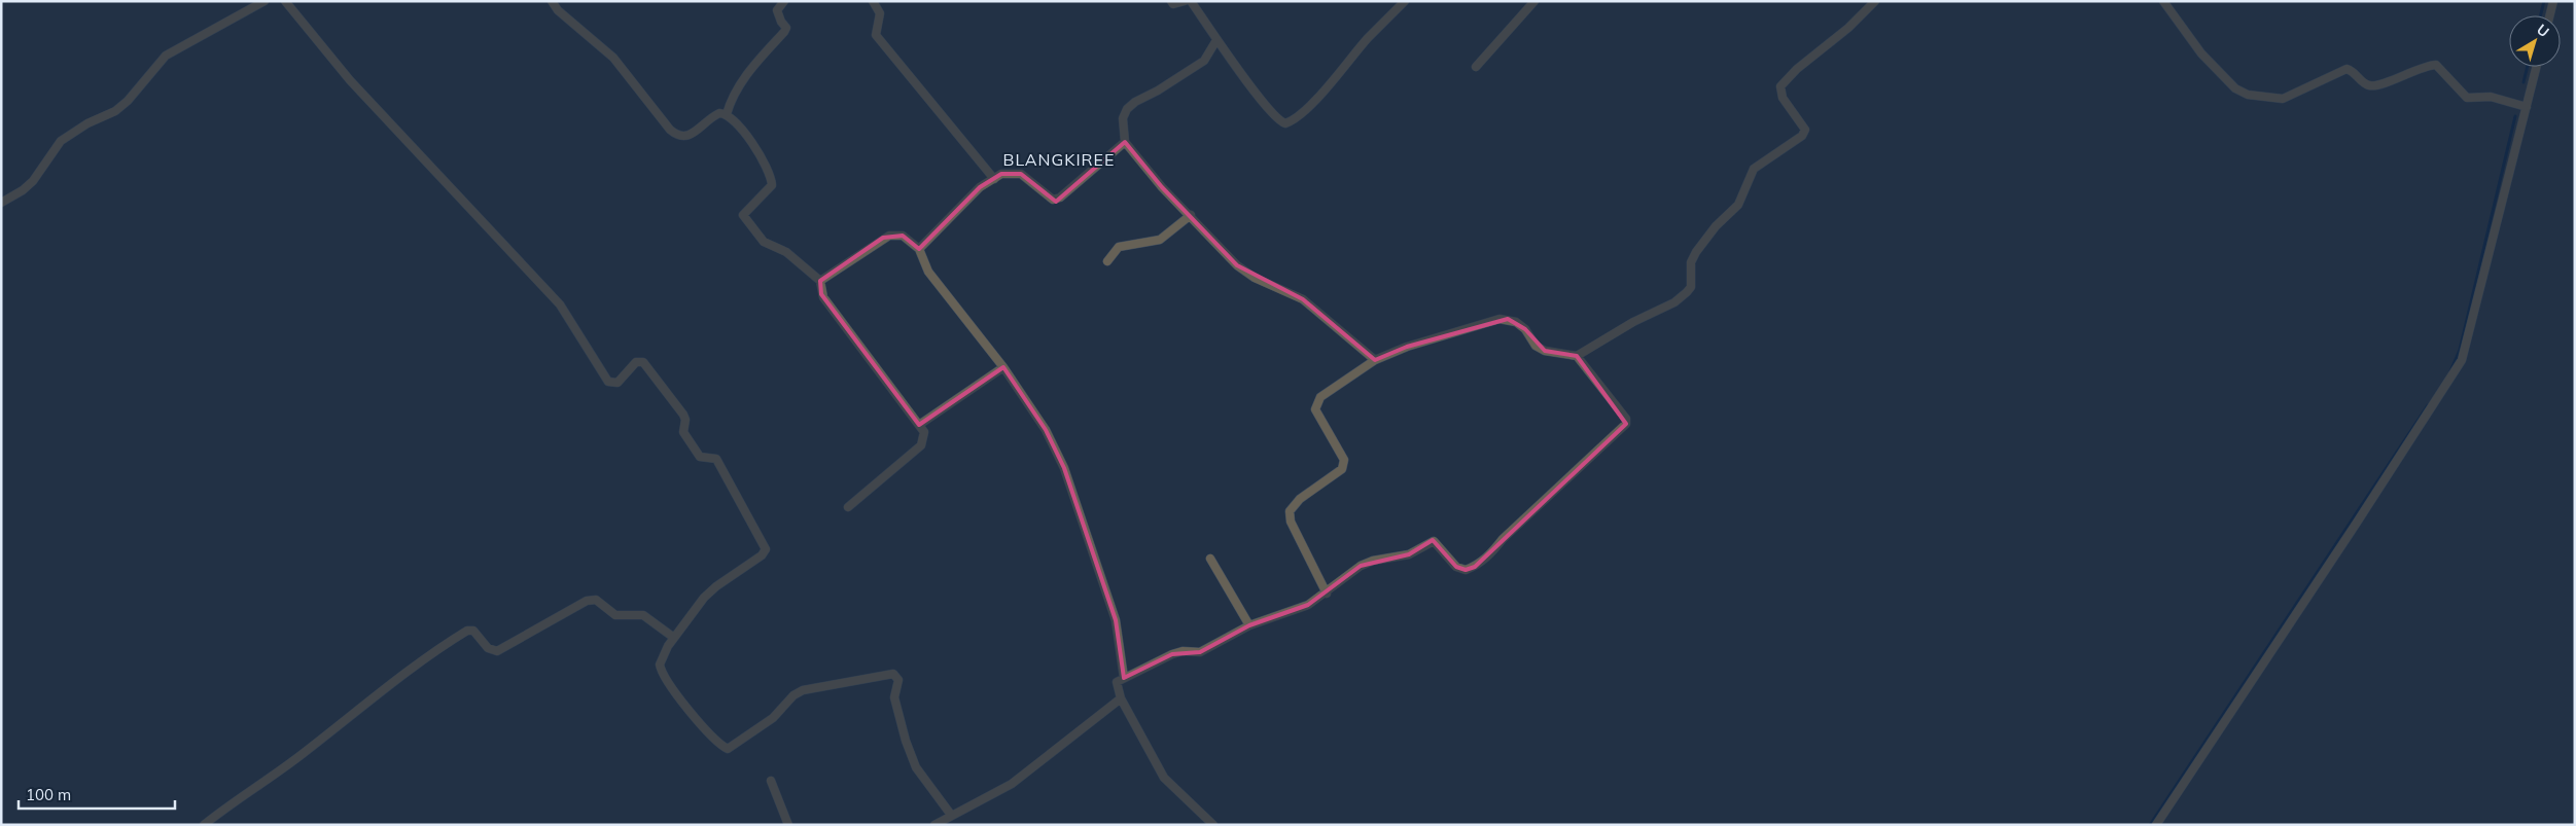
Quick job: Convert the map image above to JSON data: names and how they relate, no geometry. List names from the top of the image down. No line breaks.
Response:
{"districts":["BLANGKIREE"],"scale_bar":"100 m","north":"top right"}
